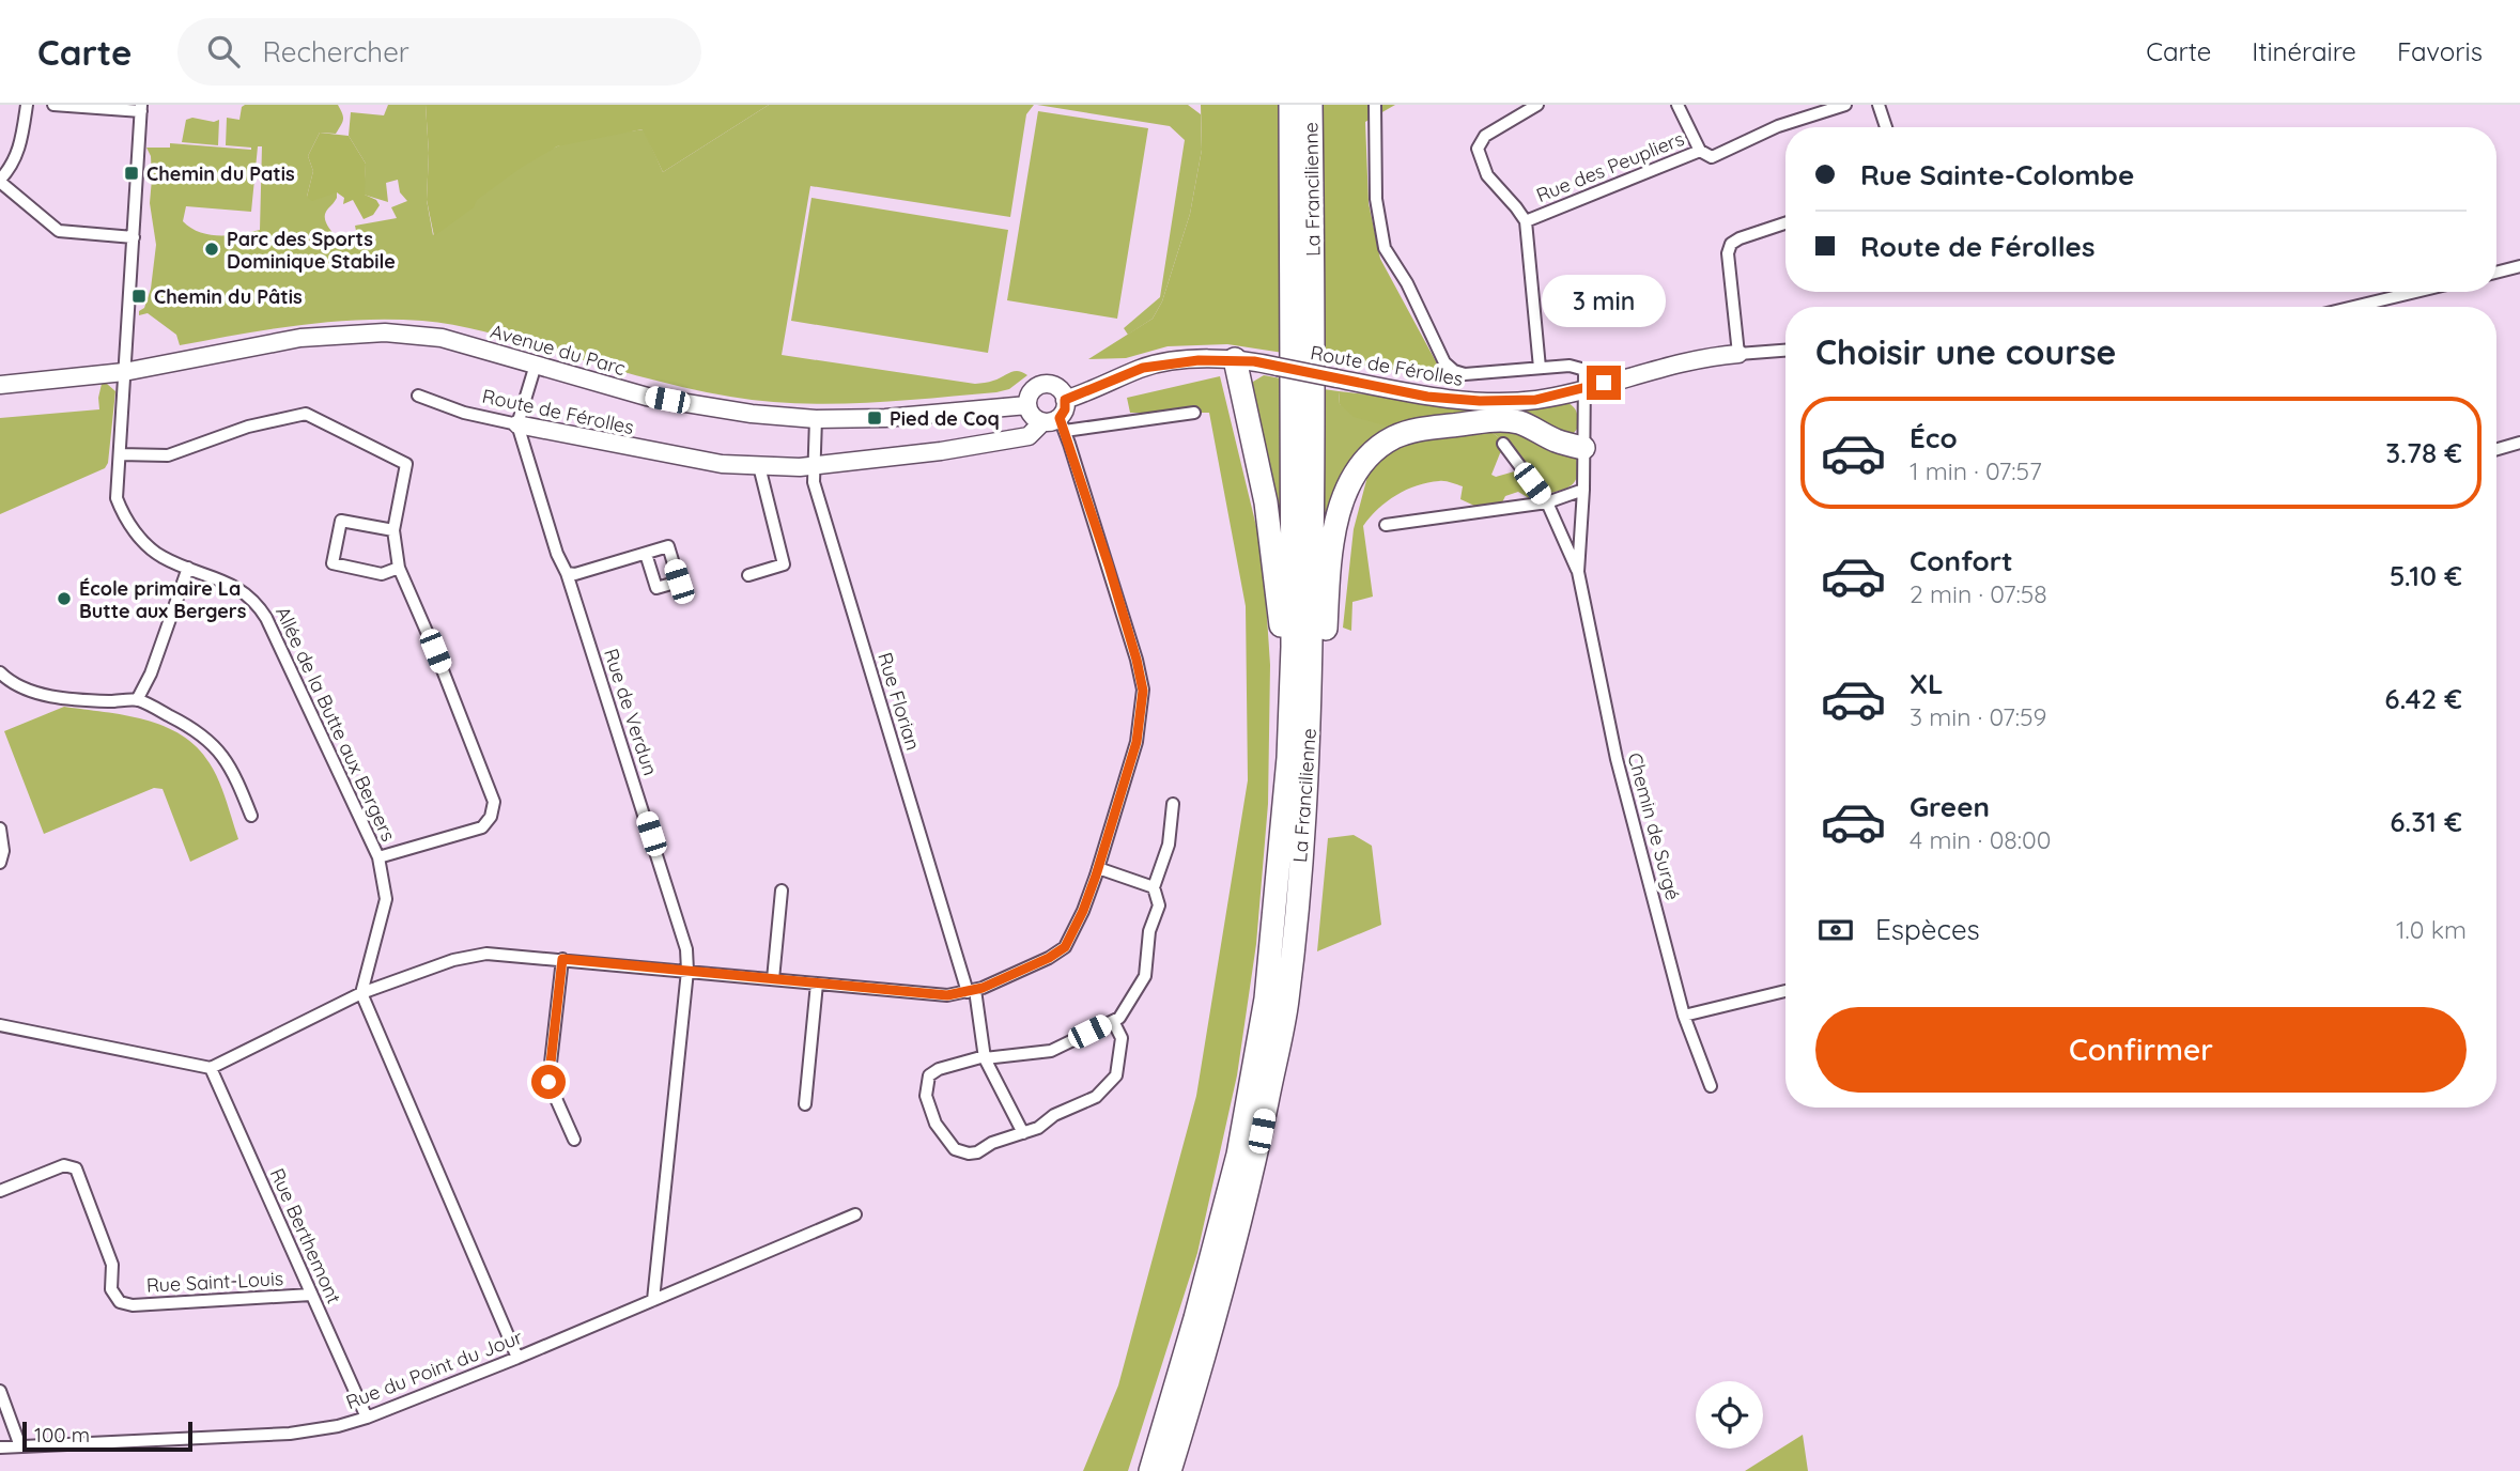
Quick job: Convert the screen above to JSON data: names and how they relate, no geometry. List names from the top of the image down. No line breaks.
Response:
{"streets":{"highway":["La Francilienne"],"street":["Rue des Peupliers","Avenue du Parc","Route de Férolles","Rue Florian","Rue de Verdun","Allée de la Butte aux Bergers","Chemin de Surgé","Rue Berthemont","Rue Saint-Louis","Rue du Point du Jour"]},"crossings":[["Avenue du Parc","Route de Férolles"],["Avenue du Parc","Rue Florian"],["Avenue du Parc","Allée de la Butte aux Bergers"],["Route de Férolles","Rue Florian"],["Route de Férolles","Rue de Verdun"],["Route de Férolles","Chemin de Surgé"],["Rue de Verdun","Rue du Point du Jour"],["Rue Berthemont","Rue Saint-Louis"],["Rue Berthemont","Rue du Point du Jour"]],"places":{"transit":["Chemin du Patis","Chemin du Pâtis","Pied de Coq"],"other":["Parc des Sports Dominique Stabile","École primaire La Butte aux Bergers"]},"scale_bar":"100 m","page":{"header":"Carte","search":"Rechercher","nav":["Carte","Itinéraire","Favoris"],"banner":["Rue Sainte-Colombe","Route de Férolles"],"bubble":"3 min","heading":"Choisir une course","list":[{"name":"Éco","note":"1 min · 07:57","value":"3.78 €"},{"name":"Confort","note":"2 min · 07:58","value":"5.10 €"},{"name":"XL","note":"3 min · 07:59","value":"6.42 €"},{"name":"Green","note":"4 min · 08:00","value":"6.31 €"}],"pay":["Espèces","1.0 km"],"buttons":"Confirmer","scale":"100 m"}}
